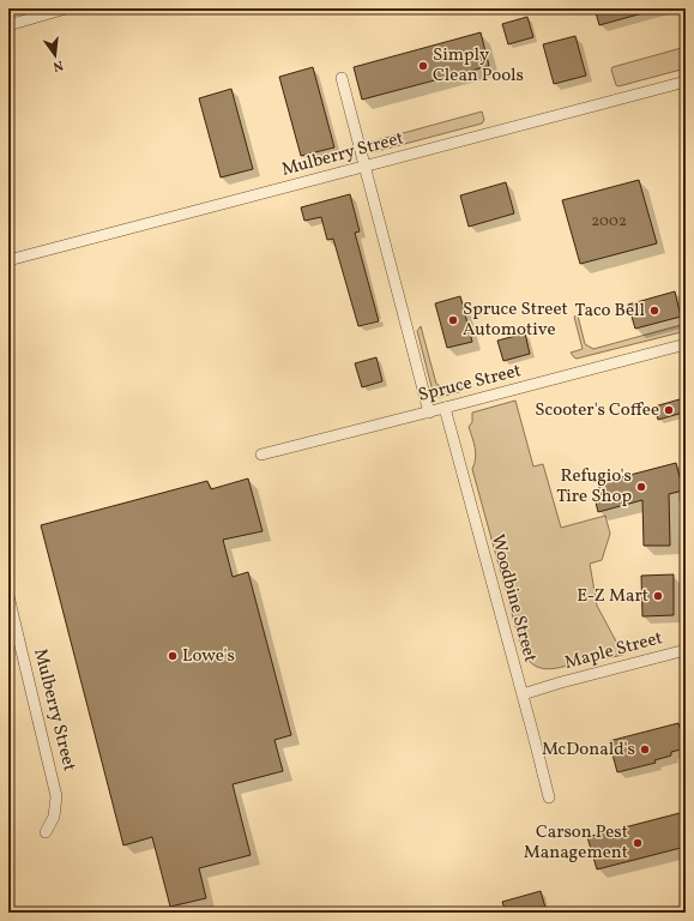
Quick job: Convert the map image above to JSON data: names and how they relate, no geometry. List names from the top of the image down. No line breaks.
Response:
{"streets":{"street":["Mulberry Street","Spruce Street","Woodbine Street","Maple Street"]},"crossings":[["Spruce Street","Woodbine Street"],["Woodbine Street","Maple Street"]],"places":["Simply Clean Pools","Taco Bell","Spruce Street Automotive","Scooter's Coffee","Refugio's Tire Shop","E-Z Mart","Lowe's","McDonald's","Carson Pest Management"],"house_numbers":["2002"],"north":"bottom"}
